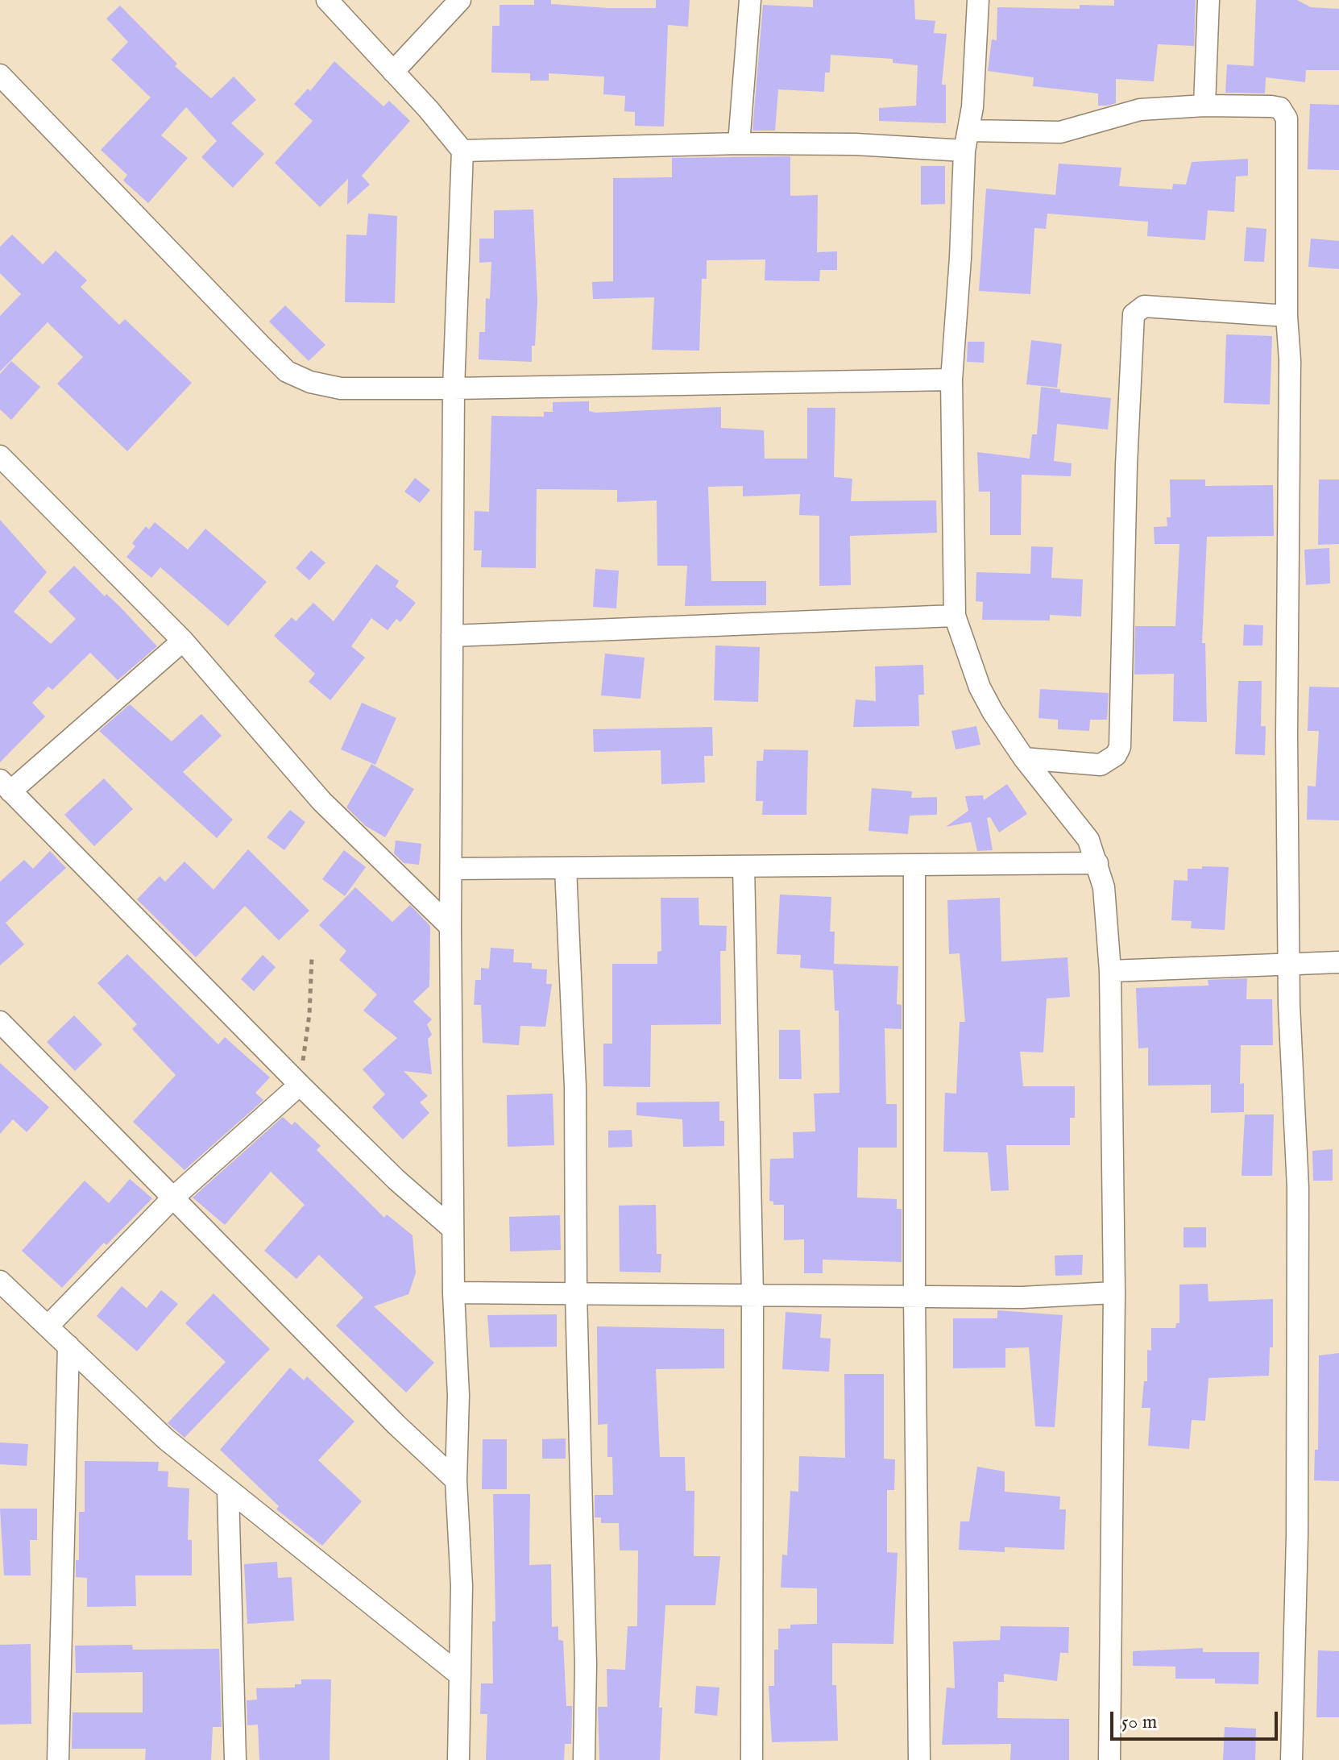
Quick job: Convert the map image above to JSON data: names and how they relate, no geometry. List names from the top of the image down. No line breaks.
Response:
{"scale_bar":"50 m"}
